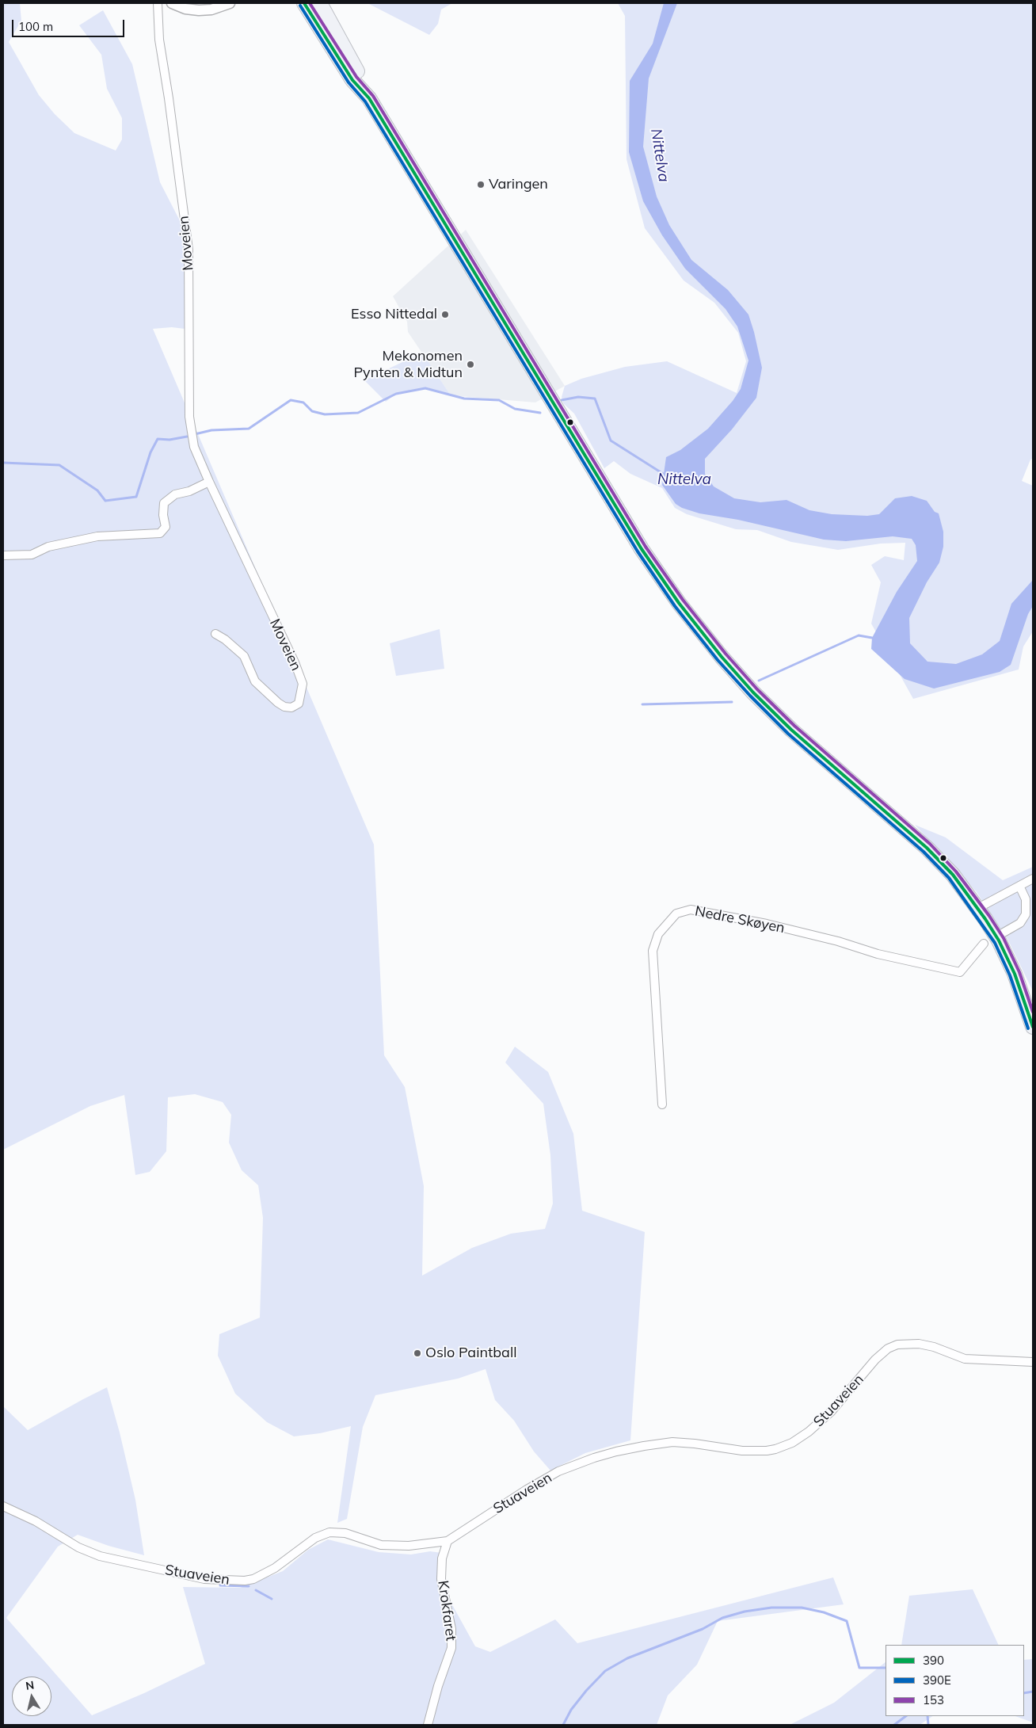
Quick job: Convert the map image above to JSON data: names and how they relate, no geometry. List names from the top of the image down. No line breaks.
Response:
{"streets":{"street":["Moveien","Nedre Skøyen","Stuaveien","Krokfaret"]},"crossings":[["Stuaveien","Krokfaret"]],"water":["Nittelva"],"places":["Varingen","Esso Nittedal","Mekonomen Pynten & Midtun","Oslo Paintball"],"lines":["transit line 390","transit line 153","transit line 390E"],"legend":["390","390E","153"],"scale_bar":"100 m","north":"top"}
